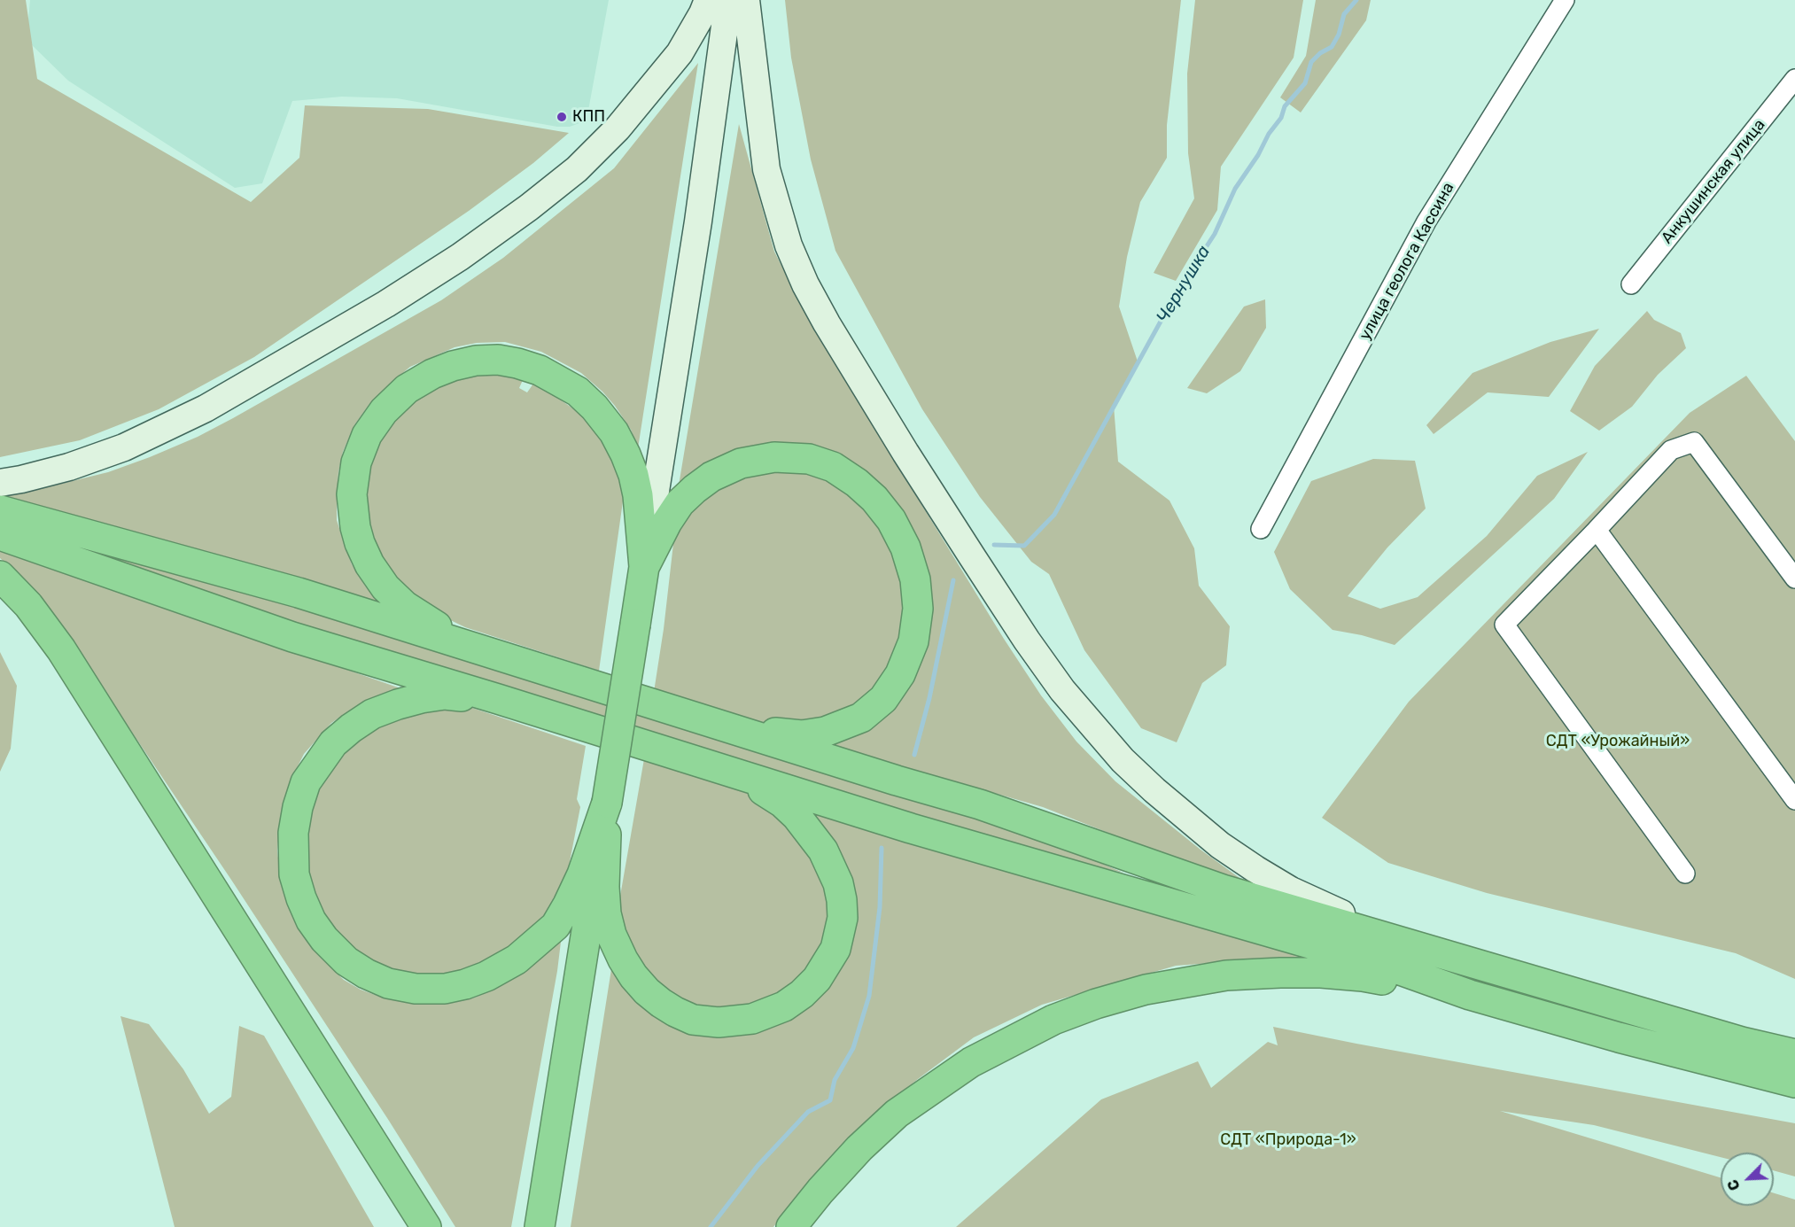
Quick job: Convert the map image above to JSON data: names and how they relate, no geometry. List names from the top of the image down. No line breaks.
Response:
{"streets":{"street":["Анкушинская улица","улица геолога Кассина"]},"water":["Чернушка"],"parks":["СДТ «Урожайный»","СДТ «Природа-1»"],"places":["КПП"],"north":"bottom left"}
